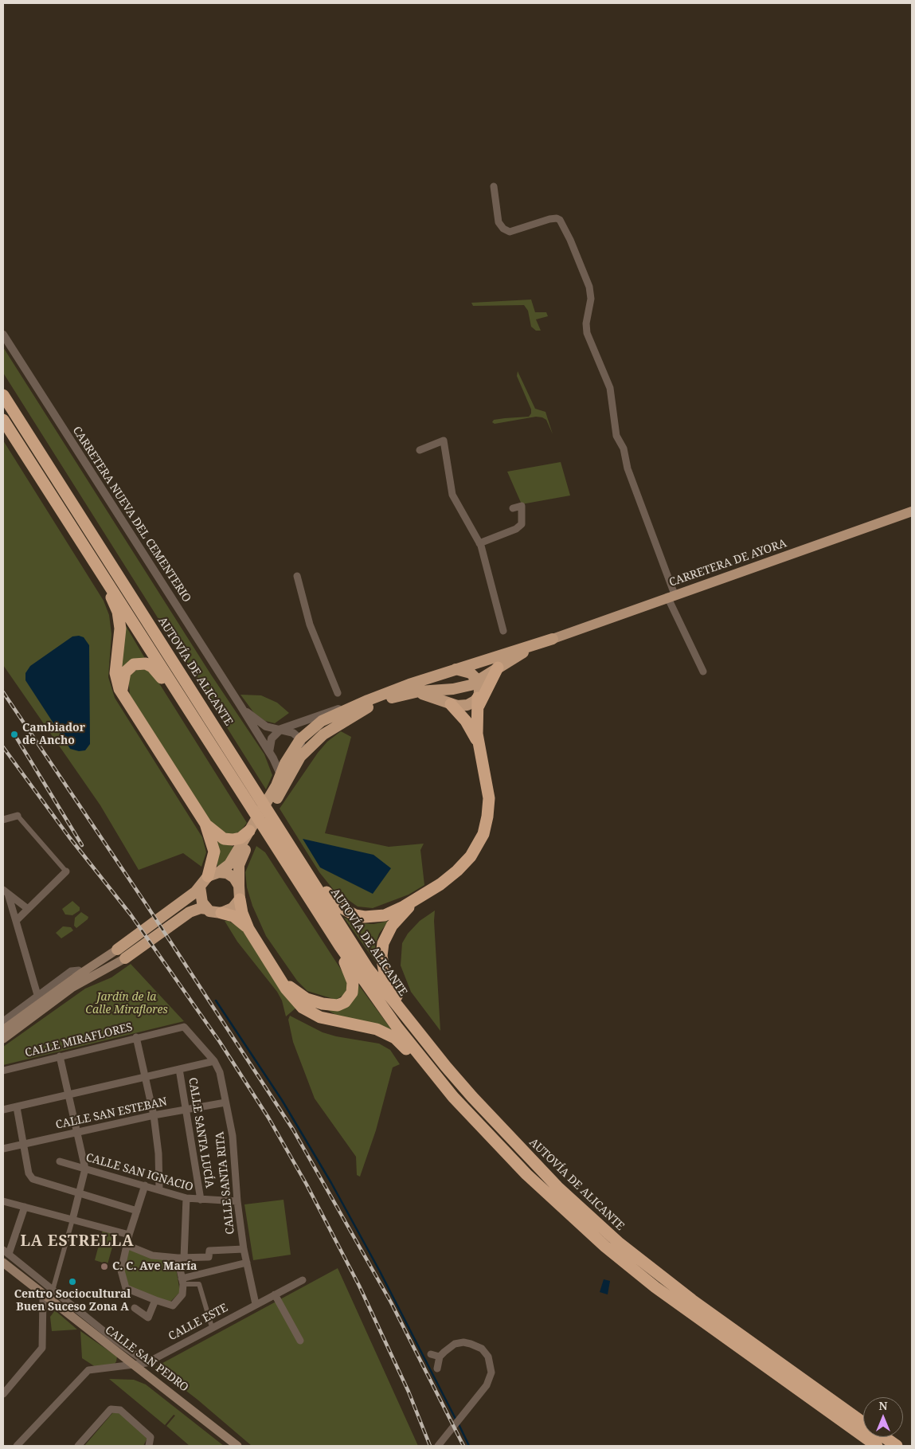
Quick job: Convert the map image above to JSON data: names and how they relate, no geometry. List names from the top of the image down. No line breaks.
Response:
{"streets":{"highway":["AUTOVÍA DE ALICANTE"],"main road":["CARRETERA DE AYORA","CALLE SAN PEDRO"],"street":["CARRETERA NUEVA DEL CEMENTERIO","CALLE MIRAFLORES","CALLE SAN ESTEBAN","CALLE SANTA LUCÍA","CALLE SAN IGNACIO","CALLE SANTA RITA","CALLE ESTE"]},"crossings":[["CALLE MIRAFLORES","CALLE SANTA RITA"],["CALLE SAN ESTEBAN","CALLE SANTA LUCÍA"],["CALLE SAN ESTEBAN","CALLE SANTA RITA"],["CALLE SANTA LUCÍA","CALLE SAN IGNACIO"],["CALLE SAN IGNACIO","CALLE SANTA RITA"],["CALLE SANTA RITA","CALLE ESTE"],["CALLE ESTE","CALLE SAN PEDRO"]],"districts":["LA ESTRELLA"],"parks":["Jardín de la Calle Miraflores"],"places":["Cambiador de Ancho","C. C. Ave María","Centro Sociocultural Buen Suceso Zona A"],"north":"top"}
